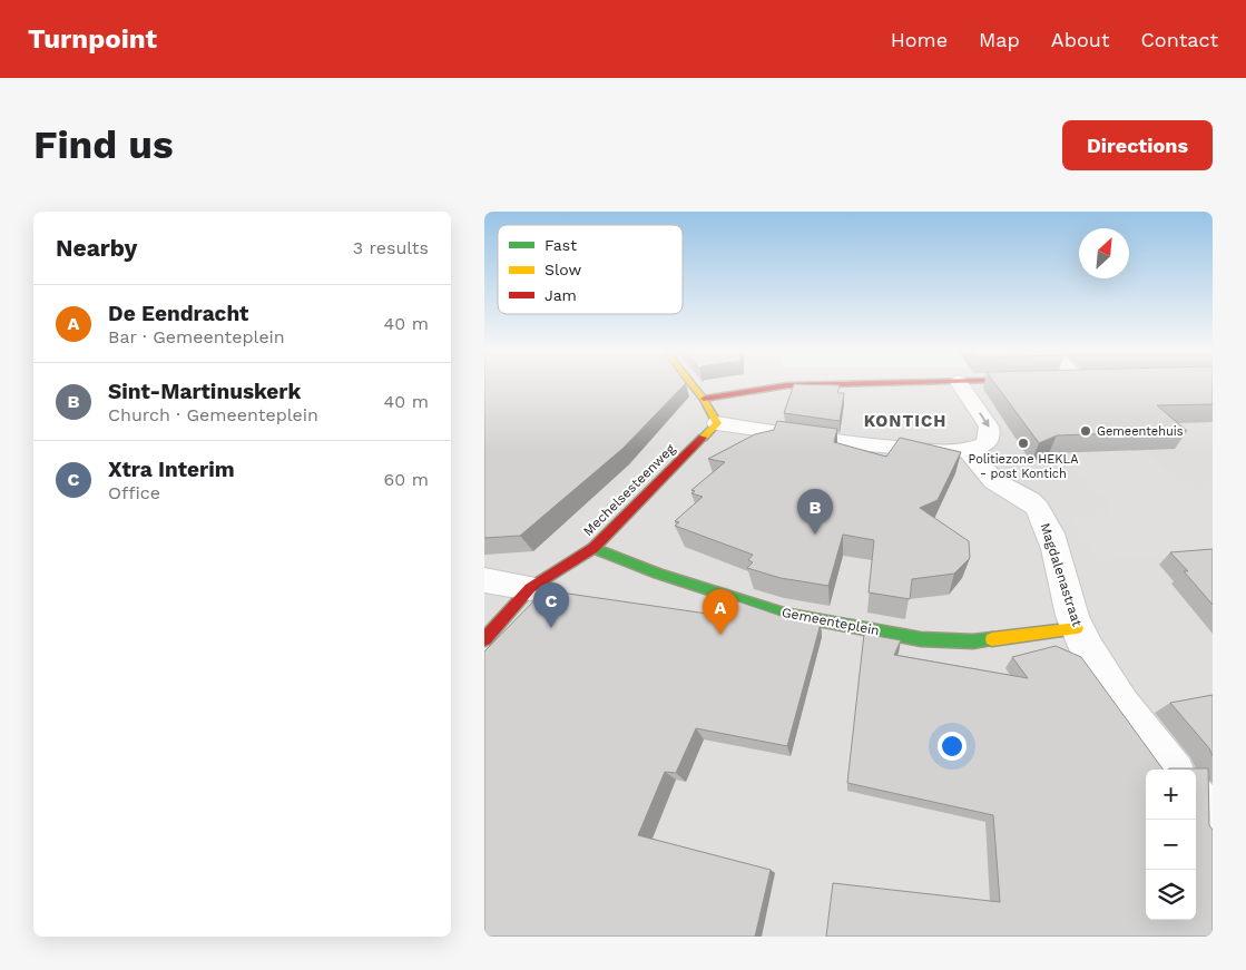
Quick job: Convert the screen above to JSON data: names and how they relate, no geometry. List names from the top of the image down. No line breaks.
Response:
{"streets":{"street":["Mechelsesteenweg","Magdalenastraat","Gemeenteplein"]},"crossings":[["Mechelsesteenweg","Gemeenteplein"],["Magdalenastraat","Gemeenteplein"]],"districts":["KONTICH"],"places":["Gemeentehuis","Politiezone HEKLA - post Kontich"],"legend":["Fast","Slow","Jam"],"north":"top right","page":{"header":"Turnpoint","nav":["Home","Map","About","Contact"],"buttons":"Directions","title":"Find us","heading":["Nearby","3 results"],"list":[{"mark":"A","name":"De Eendracht","note":"Bar · Gemeenteplein","value":"40 m"},{"mark":"B","name":"Sint-Martinuskerk","note":"Church · Gemeenteplein","value":"40 m"},{"mark":"C","name":"Xtra Interim","note":"Office","value":"60 m"}],"pins":["B","C","A"],"map_buttons":["+","−"]}}
